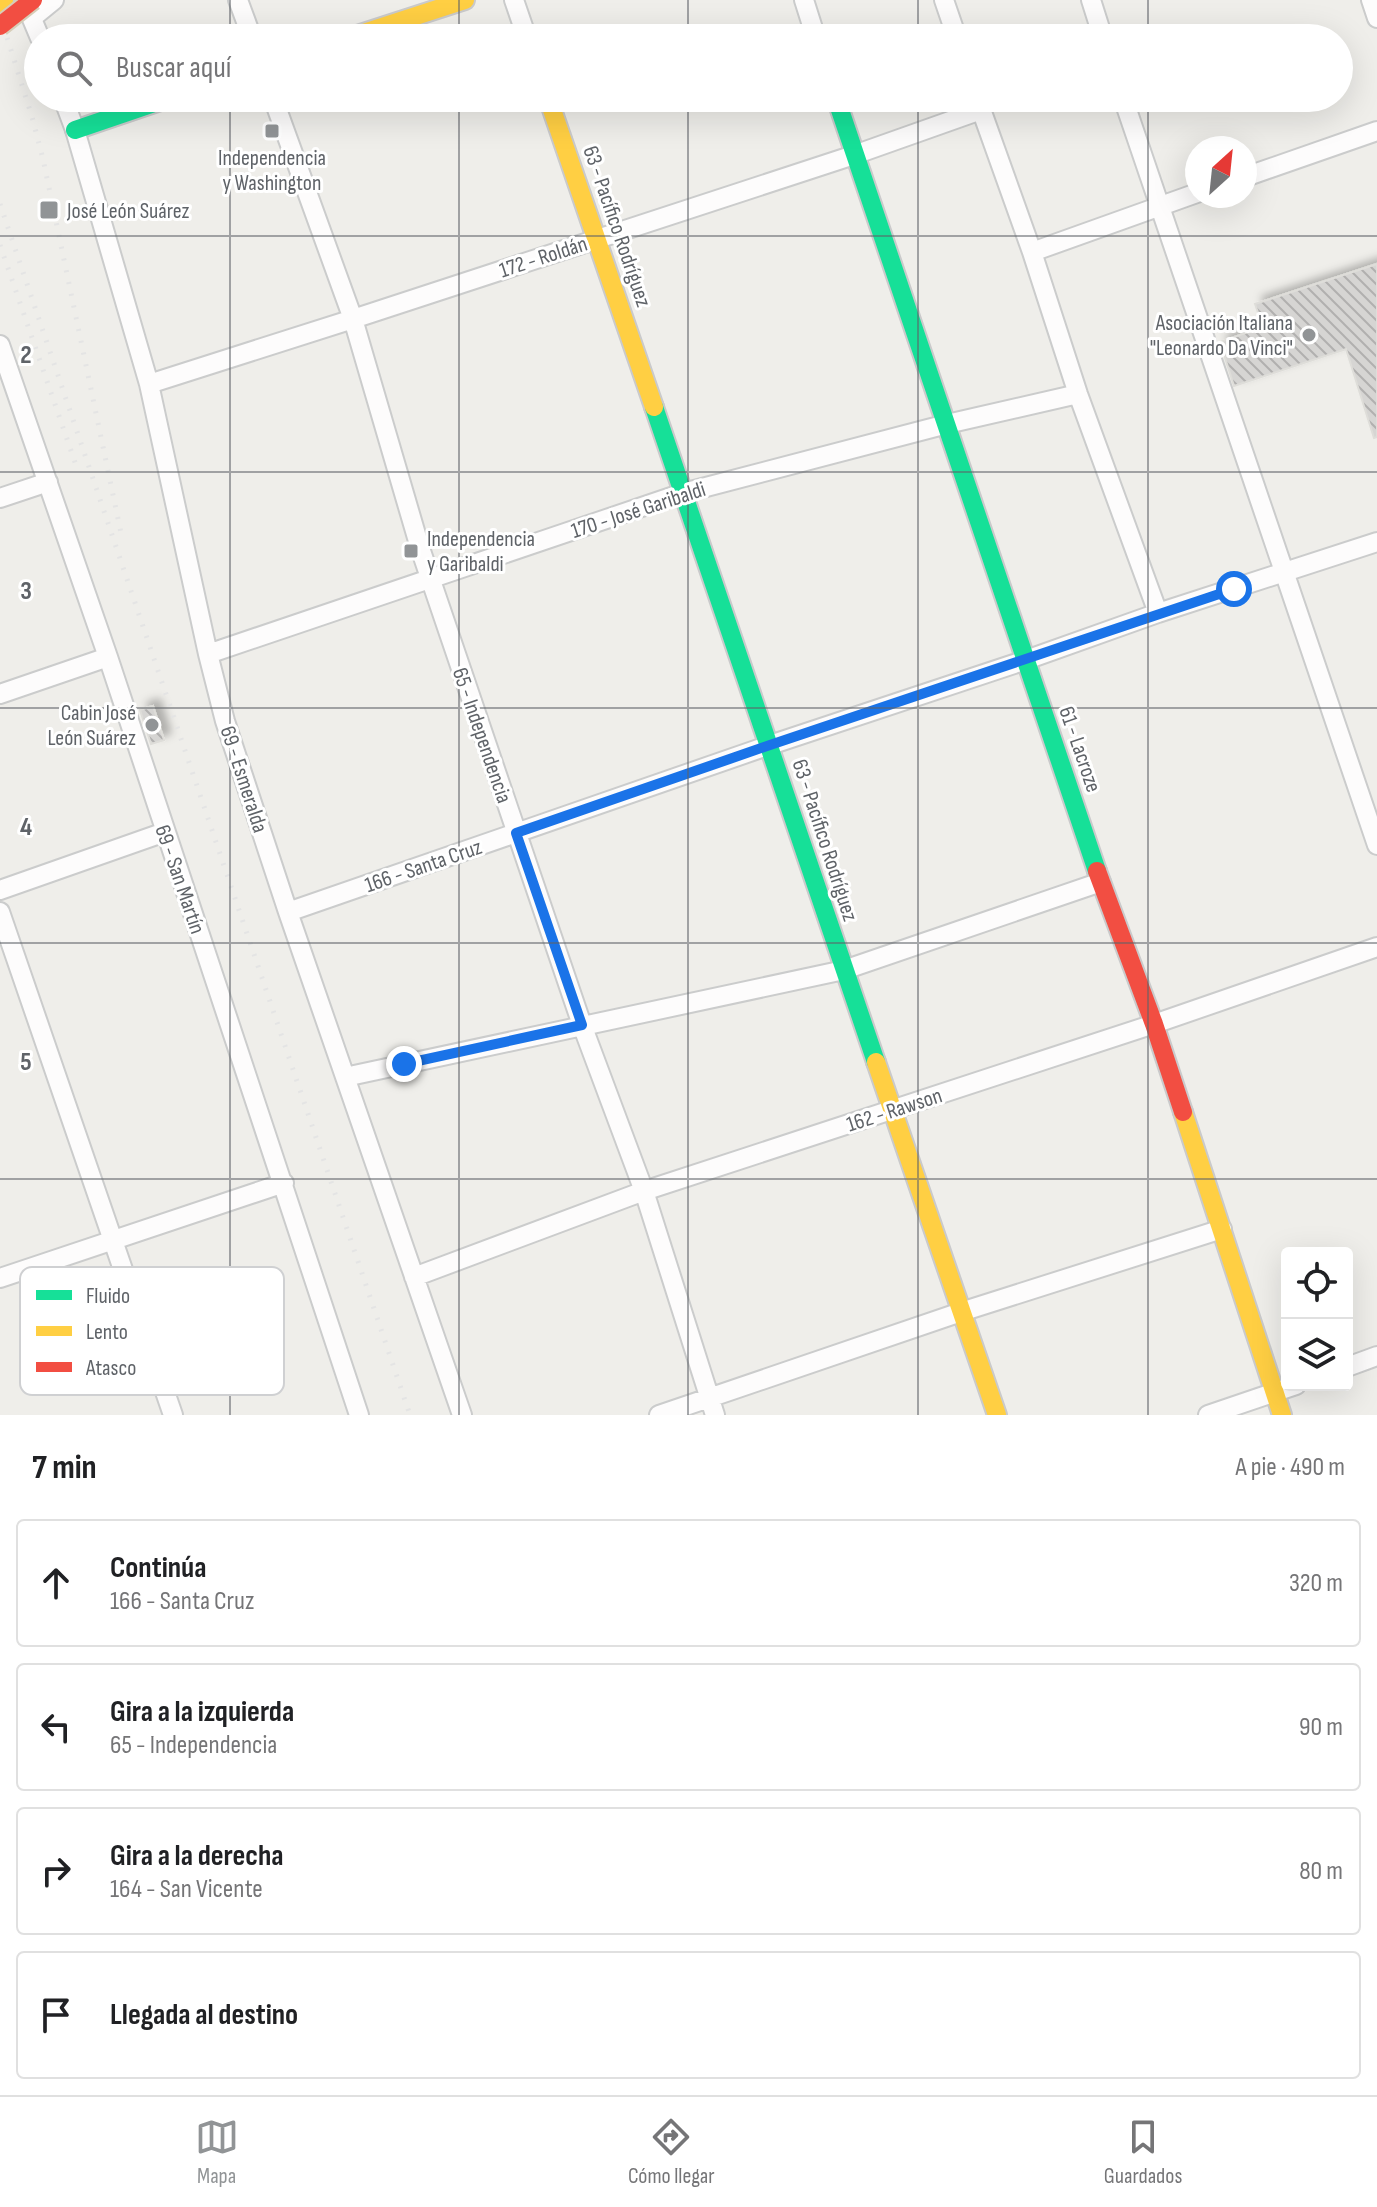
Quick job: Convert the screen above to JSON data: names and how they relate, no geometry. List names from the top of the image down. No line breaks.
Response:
{"streets":{"street":["63 - Pacífico Rodríguez","172 - Roldán","170 - José Garibaldi","65 - Independencia","61 - Lacroze","69 - Esmeralda","166 - Santa Cruz","69 - San Martín","162 - Rawson"]},"crossings":[["63 - Pacífico Rodríguez","172 - Roldán"],["63 - Pacífico Rodríguez","170 - José Garibaldi"],["63 - Pacífico Rodríguez","166 - Santa Cruz"],["63 - Pacífico Rodríguez","162 - Rawson"],["172 - Roldán","65 - Independencia"],["172 - Roldán","61 - Lacroze"],["172 - Roldán","69 - Esmeralda"],["170 - José Garibaldi","65 - Independencia"],["170 - José Garibaldi","61 - Lacroze"],["170 - José Garibaldi","69 - Esmeralda"],["65 - Independencia","166 - Santa Cruz"],["65 - Independencia","162 - Rawson"],["61 - Lacroze","166 - Santa Cruz"],["61 - Lacroze","162 - Rawson"],["69 - Esmeralda","166 - Santa Cruz"],["69 - Esmeralda","162 - Rawson"]],"places":{"transit":["Independencia y Washington","José León Suárez","Independencia y Garibaldi"],"other":["Asociación Italiana \"Leonardo Da Vinci\"","Cabin José León Suárez"]},"legend":["Fluido","Lento","Atasco"],"north":"top right","page":{"search":"Buscar aquí","heading":["7 min","A pie · 490 m"],"list":[["Continúa","166 - Santa Cruz","320 m"],["Gira a la izquierda","65 - Independencia","90 m"],["Gira a la derecha","164 - San Vicente","80 m"],"Llegada al destino"],"nav":["Mapa","Cómo llegar","Guardados"]},"grid":{"rows":["2","3","4","5"]}}
